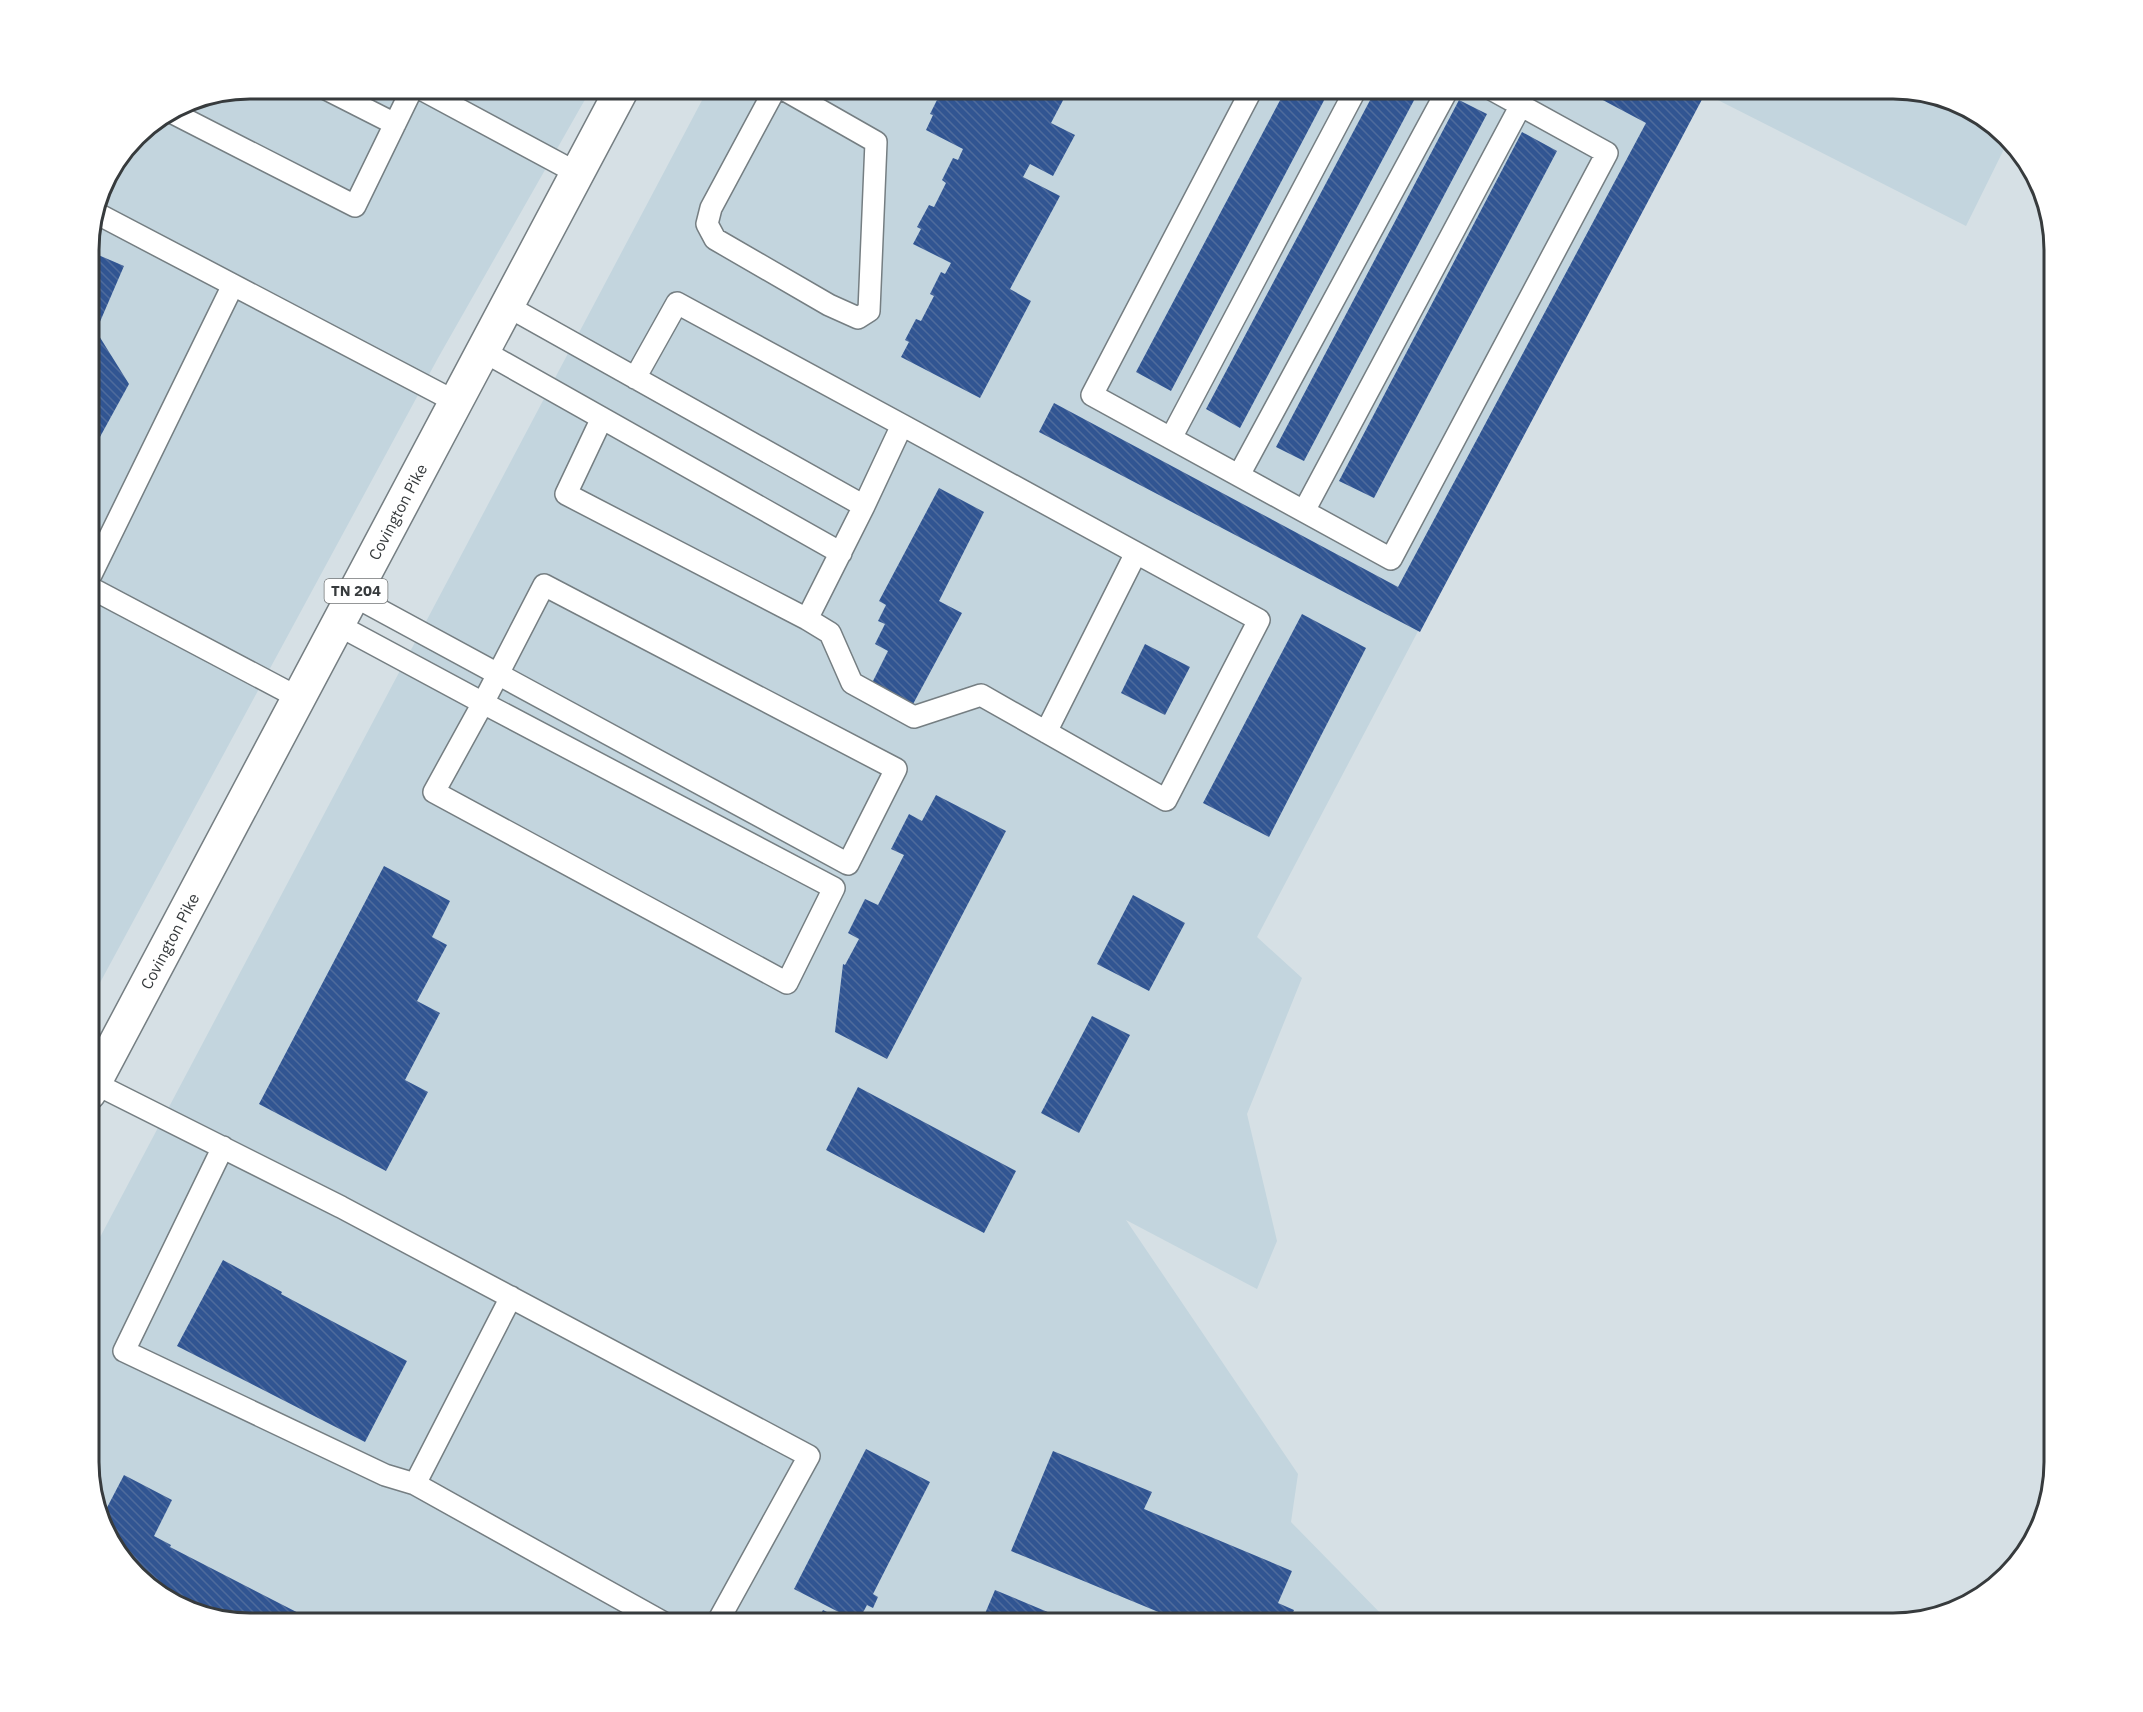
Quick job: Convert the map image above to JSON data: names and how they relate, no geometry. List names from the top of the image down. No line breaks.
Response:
{"streets":{"main road":["Covington Pike","TN 204"]}}
